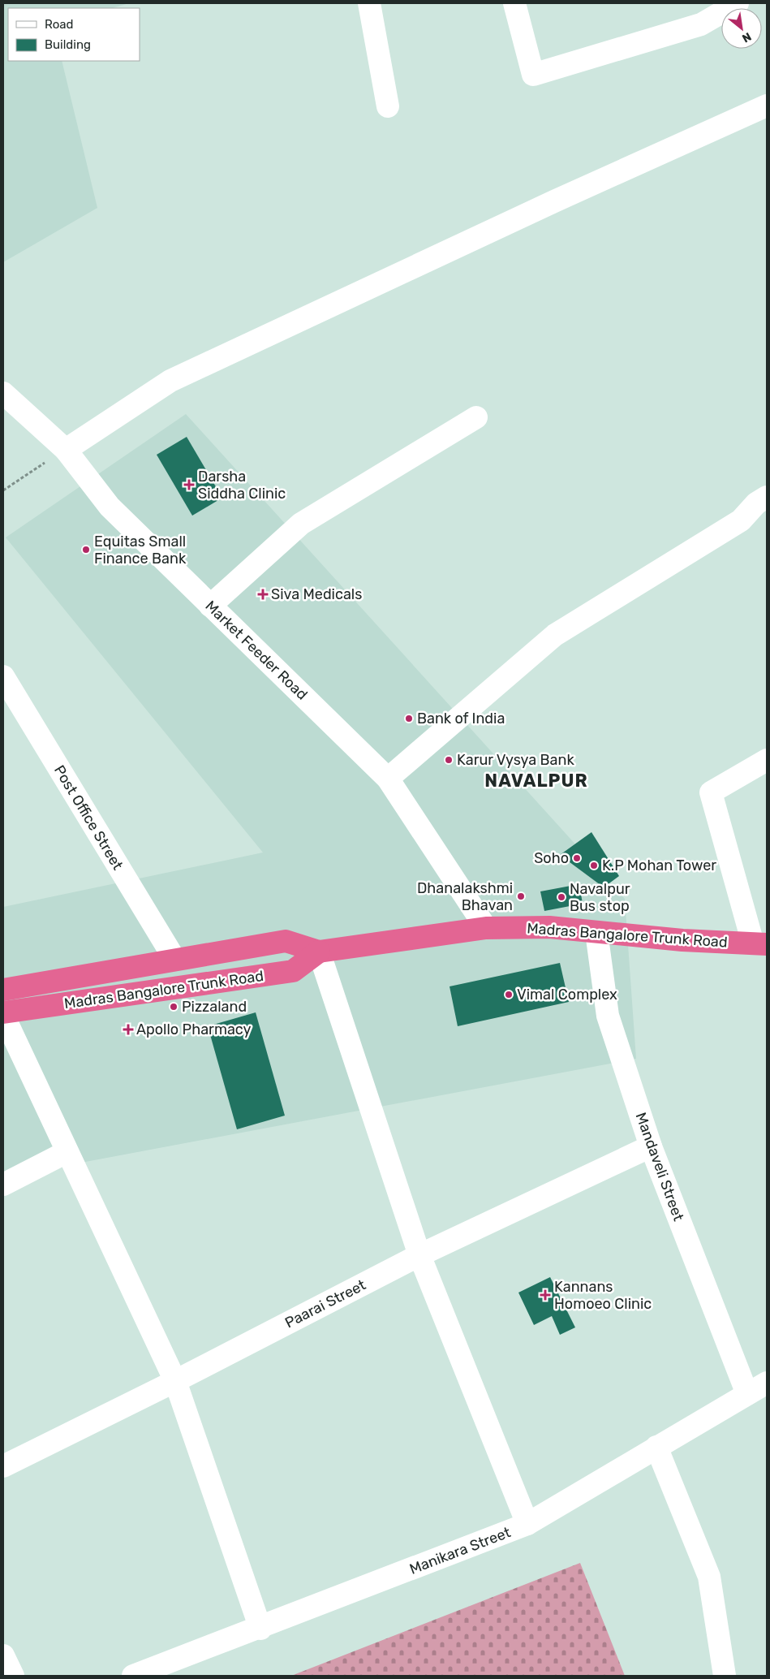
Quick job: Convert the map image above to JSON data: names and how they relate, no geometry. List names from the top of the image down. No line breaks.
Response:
{"streets":{"highway":["Madras Bangalore Trunk Road"],"street":["Market Feeder Road","Post Office Street","Mandaveli Street","Paarai Street","Manikara Street"]},"crossings":[["Market Feeder Road","Madras Bangalore Trunk Road"],["Post Office Street","Madras Bangalore Trunk Road"],["Madras Bangalore Trunk Road","Mandaveli Street"],["Mandaveli Street","Paarai Street"],["Mandaveli Street","Manikara Street"]],"districts":["NAVALPUR"],"places":{"health":["Darsha Siddha Clinic","Siva Medicals","Apollo Pharmacy","Kannans Homoeo Clinic"],"other":["Equitas Small Finance Bank","Bank of India","Karur Vysya Bank","Soho","K.P Mohan Tower","Dhanalakshmi Bhavan","Navalpur Bus stop","Vimal Complex","Pizzaland"]},"legend":["Road","Building"],"north":"bottom right"}
